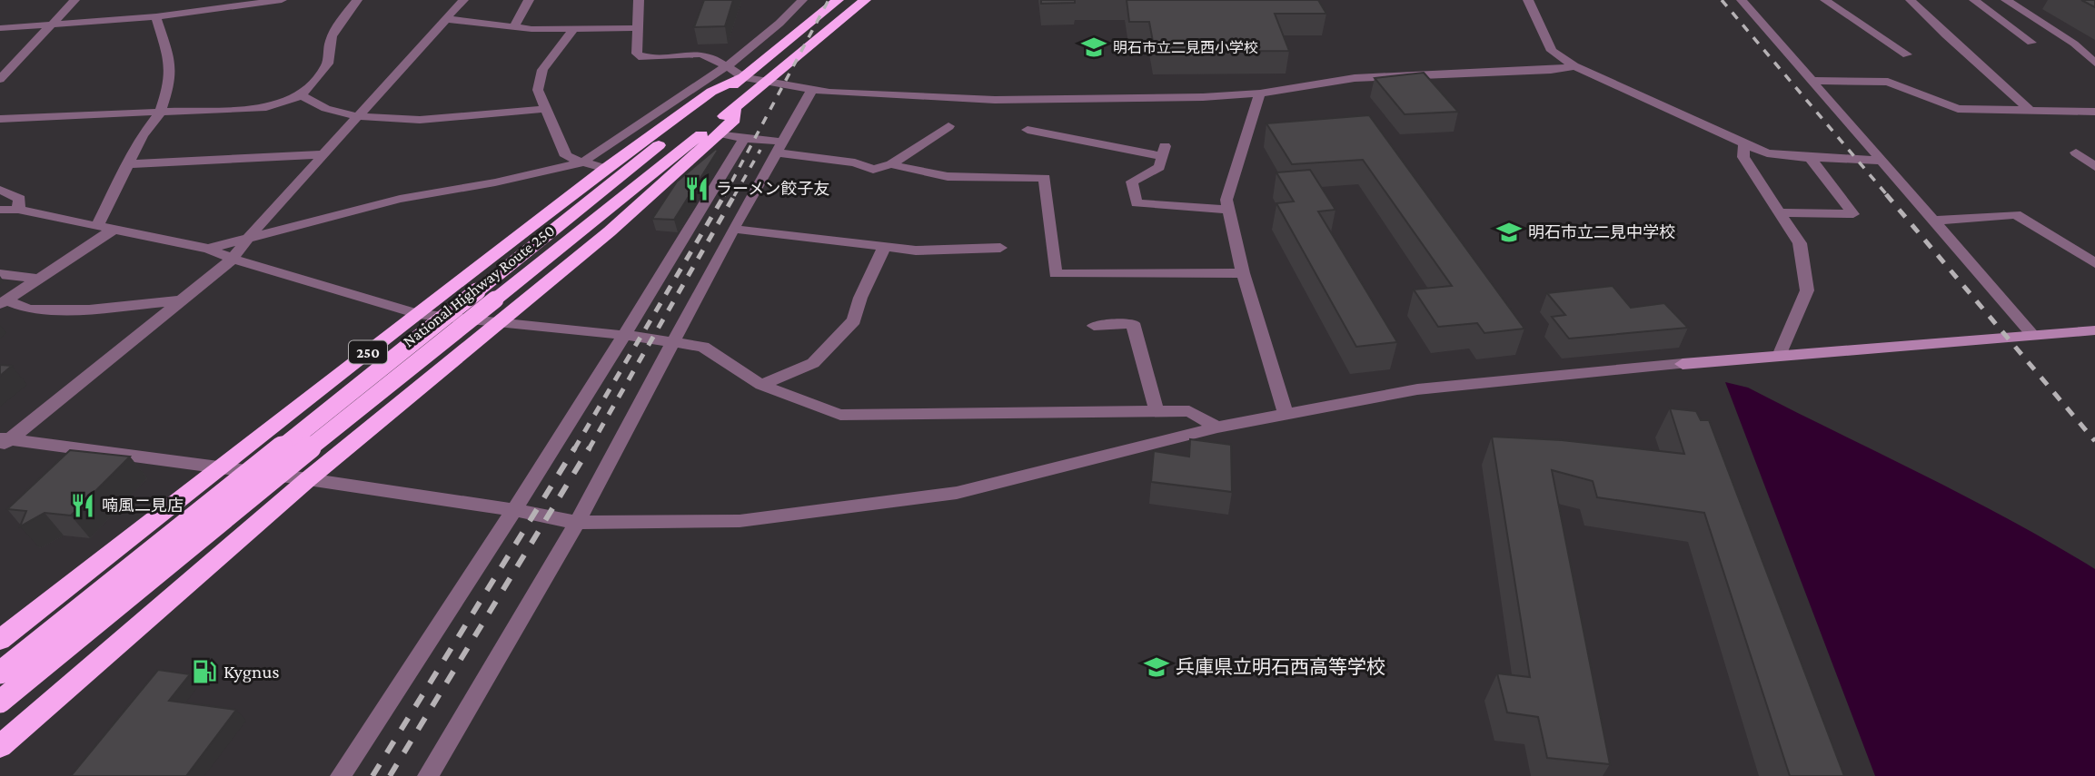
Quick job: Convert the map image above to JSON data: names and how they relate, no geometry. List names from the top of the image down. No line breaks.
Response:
{"streets":{"highway":["National Highway Route 250","250"]},"crossings":[["National Highway Route 250","250"]],"places":{"school or university":["明石市立二見西小学校","明石市立二見中学校","兵庫県立明石西高等学校"],"restaurant":["ラーメン餃子友","喃風二見店"],"fuel station":["Kygnus"]}}
